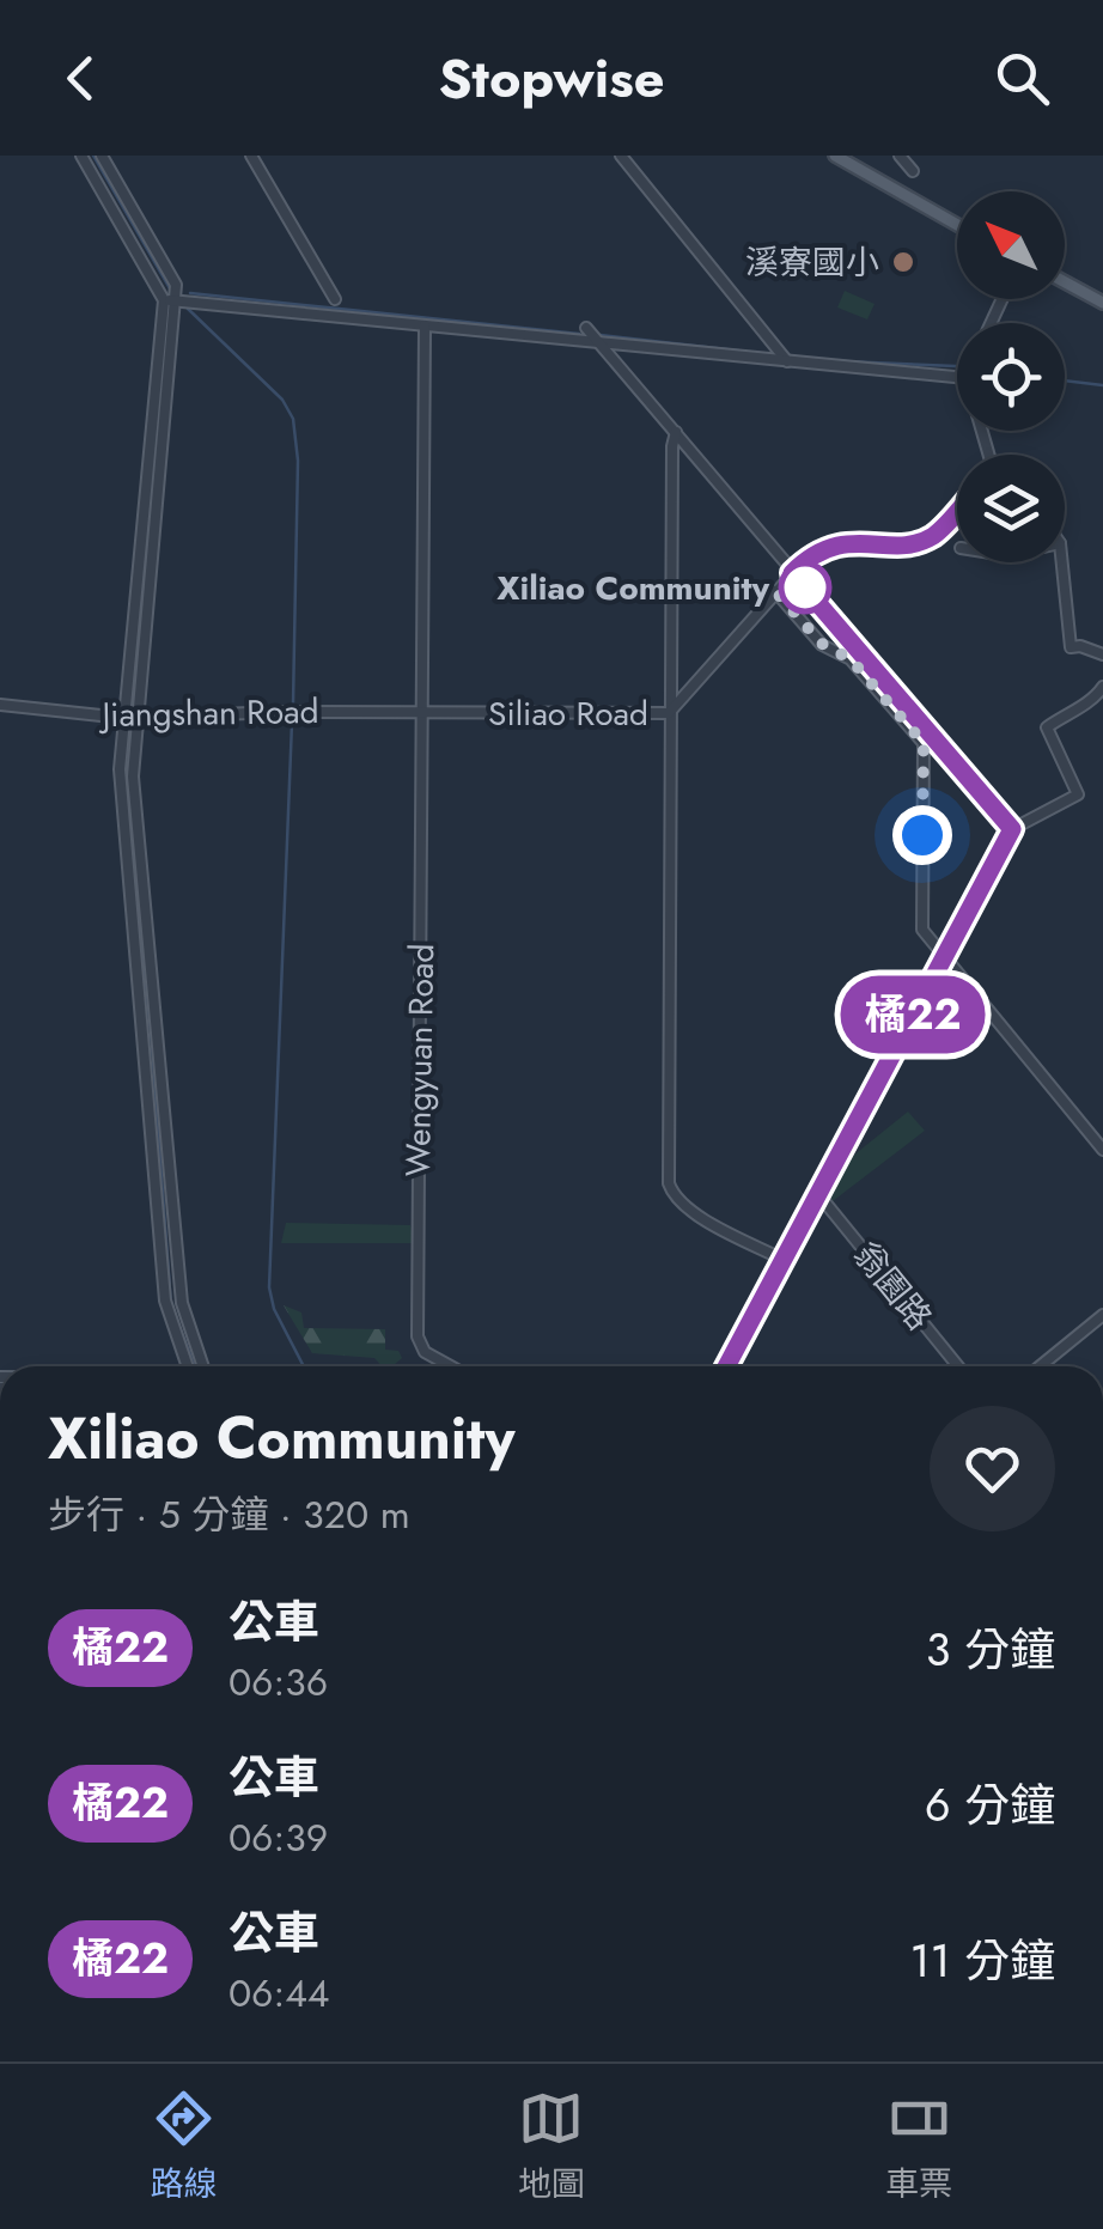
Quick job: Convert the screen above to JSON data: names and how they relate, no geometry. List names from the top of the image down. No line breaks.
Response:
{"streets":{"street":["Jiangshan Road","Siliao Road","Wengyuan Road","翁園路"]},"crossings":[["Jiangshan Road","Siliao Road"],["Jiangshan Road","Wengyuan Road"],["Siliao Road","Wengyuan Road"]],"places":["溪寮國小","Xiliao Community"],"lines":["bus line 橘22"],"north":"top left","page":{"header":"Stopwise","on_map":"橘22","heading":["Xiliao Community","步行 · 5 分鐘 · 320 m"],"list":[{"mark":"橘22","name":"公車","note":"06:36","value":"3 分鐘"},{"mark":"橘22","name":"公車","note":"06:39","value":"6 分鐘"},{"mark":"橘22","name":"公車","note":"06:44","value":"11 分鐘"}],"tabs":["路線","地圖","車票"]}}
